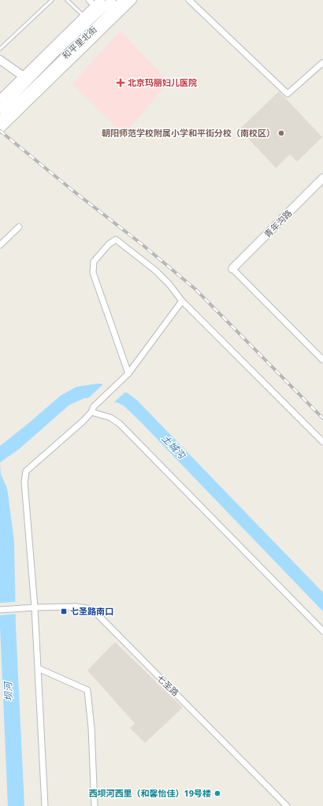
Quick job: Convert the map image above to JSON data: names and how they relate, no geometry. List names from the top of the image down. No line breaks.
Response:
{"streets":{"street":["和平里北街","青年沟路","七圣路"]},"water":["土城沟","坝河"],"places":{"health":["北京玛丽妇儿医院"],"other":["朝阳师范学校附属小学和平街分校（南校区）","西坝河西里（和馨怡佳）19号楼"],"transit":["七圣路南口"]}}
